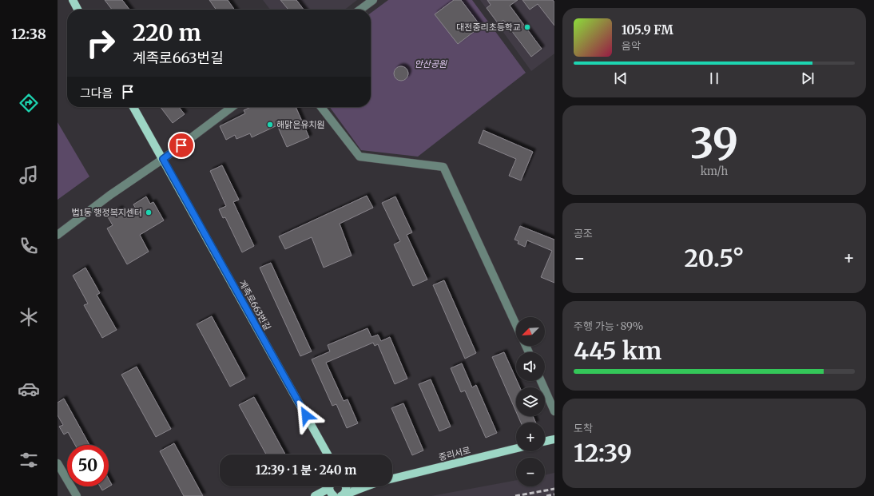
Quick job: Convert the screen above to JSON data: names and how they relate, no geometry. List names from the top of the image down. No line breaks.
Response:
{"streets":{"main road":["계족로663번길","중리서로"]},"parks":["안산공원"],"places":["대전중리초등학교","해맑은유치원","법1동 행정복지센터"],"north":"bottom left","page":{"tabs":"12:38","turn":["220 m","계족로663번길"],"song":["105.9 FM","음악"],"then":"그다음","tile":[["39","km/h"],"공조",["주행 가능 · 89%","445 km"],["도착","12:39"]],"heat":["−","20.5°","+"],"map_buttons":["+","−"],"limit":"50","trip":"12:39 · 1 분 · 240 m"}}
